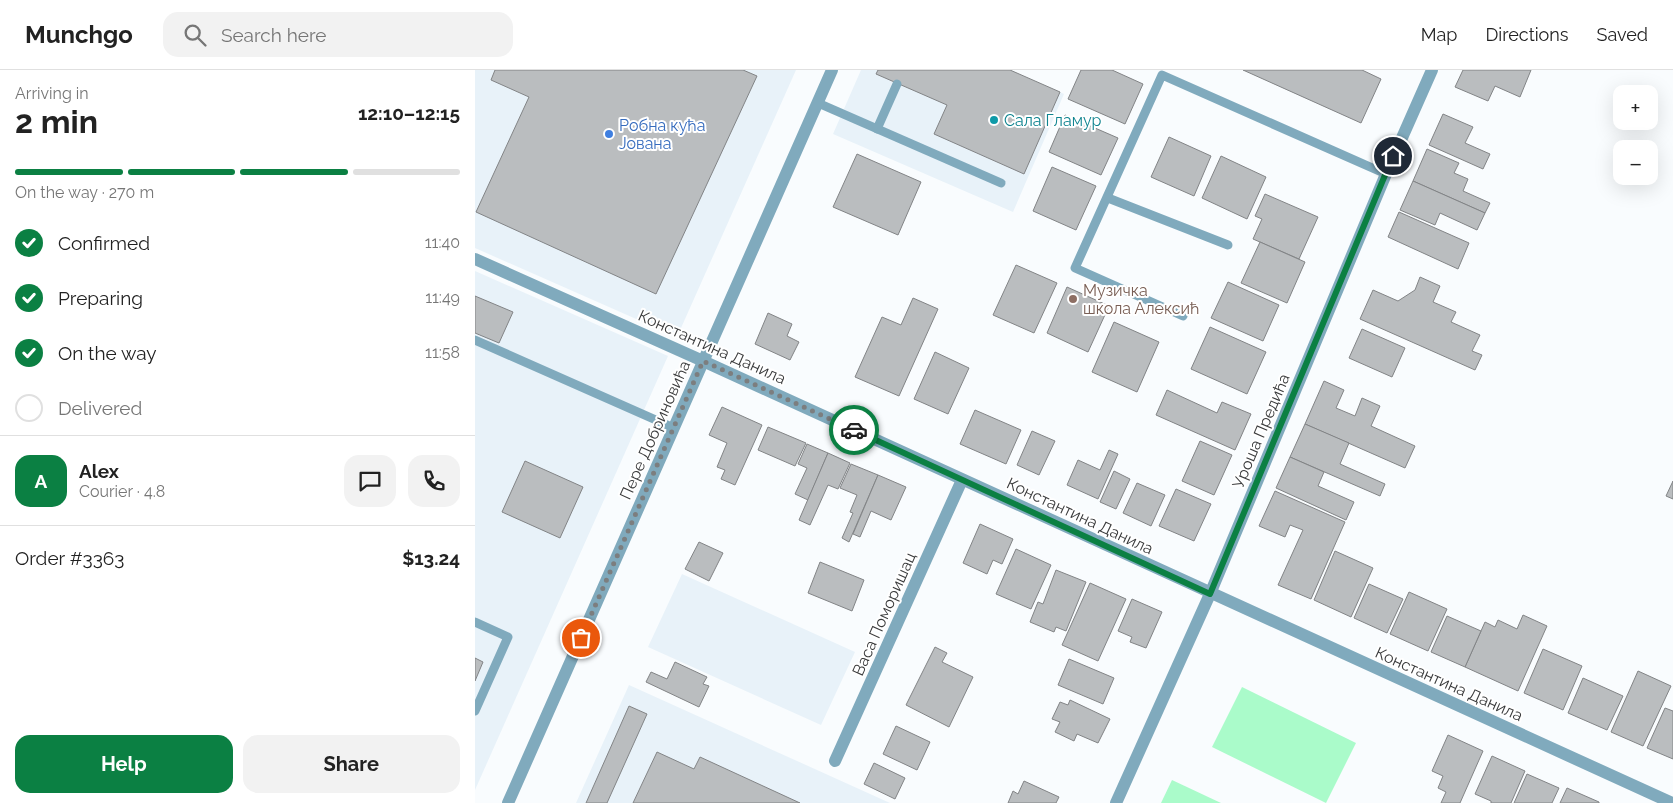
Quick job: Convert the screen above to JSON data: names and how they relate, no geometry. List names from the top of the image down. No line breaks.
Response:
{"streets":{"street":["Константина Данила","Пере Добриновића","Уроша Предића","Васа Поморишац"]},"crossings":[["Константина Данила","Пере Добриновића"],["Константина Данила","Уроша Предића"],["Константина Данила","Васа Поморишац"]],"places":["Сала Гламур","Робна кућа Јована","Музичка школа Алексић"],"page":{"header":"Munchgo","search":"Search here","nav":["Map","Directions","Saved"],"heading":["2 min","Arriving in","12:10–12:15"],"panel":["Alex","Courier · 4.8","Order #3363","$13.24"],"map_buttons":["+","−"],"bar":"On the way · 270 m","list":[["Confirmed","11:40"],["Preparing","11:49"],["On the way","11:58"],"Delivered"],"round":"A","buttons":["Help","Share"]}}
